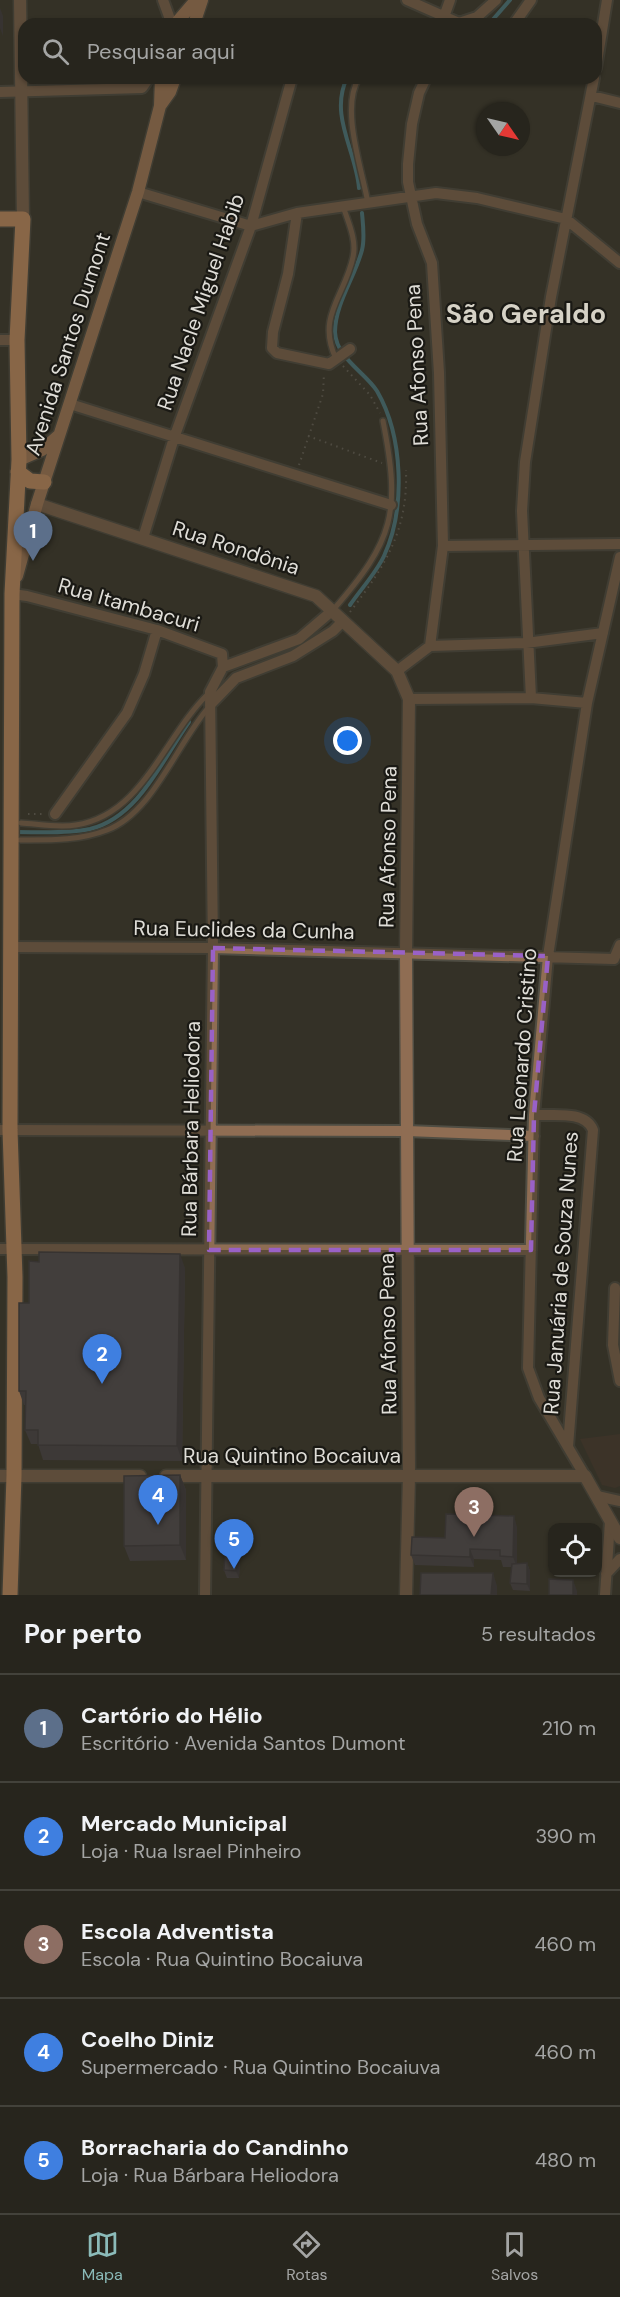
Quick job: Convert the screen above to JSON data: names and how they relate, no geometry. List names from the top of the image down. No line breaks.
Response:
{"streets":{"main road":["Avenida Santos Dumont"],"street":["Rua Nacle Miguel Habib","Rua Afonso Pena","Rua Rondônia","Rua Itambacuri","Rua Euclides da Cunha","Rua Leonardo Cristino","Rua Bárbara Heliodora","Rua Januária de Souza Nunes","Rua Quintino Bocaiuva"]},"crossings":[["Rua Nacle Miguel Habib","Rua Rondônia"],["Avenida Santos Dumont","Rua Rondônia"],["Avenida Santos Dumont","Rua Itambacuri"],["Rua Afonso Pena","Rua Rondônia"],["Rua Afonso Pena","Rua Euclides da Cunha"],["Rua Afonso Pena","Rua Quintino Bocaiuva"],["Rua Itambacuri","Rua Bárbara Heliodora"],["Rua Euclides da Cunha","Rua Leonardo Cristino"],["Rua Euclides da Cunha","Rua Bárbara Heliodora"],["Rua Leonardo Cristino","Rua Januária de Souza Nunes"],["Rua Leonardo Cristino","Rua Quintino Bocaiuva"],["Rua Bárbara Heliodora","Rua Quintino Bocaiuva"]],"districts":["São Geraldo"],"north":"bottom right","page":{"search":"Pesquisar aqui","pins":["1","2","4","3","5"],"heading":["Por perto","5 resultados"],"list":[{"mark":"1","name":"Cartório do Hélio","note":"Escritório · Avenida Santos Dumont","value":"210 m"},{"mark":"2","name":"Mercado Municipal","note":"Loja · Rua Israel Pinheiro","value":"390 m"},{"mark":"3","name":"Escola Adventista","note":"Escola · Rua Quintino Bocaiuva","value":"460 m"},{"mark":"4","name":"Coelho Diniz","note":"Supermercado · Rua Quintino Bocaiuva","value":"460 m"},{"mark":"5","name":"Borracharia do Candinho","note":"Loja · Rua Bárbara Heliodora","value":"480 m"}],"nav":["Mapa","Rotas","Salvos"]}}
